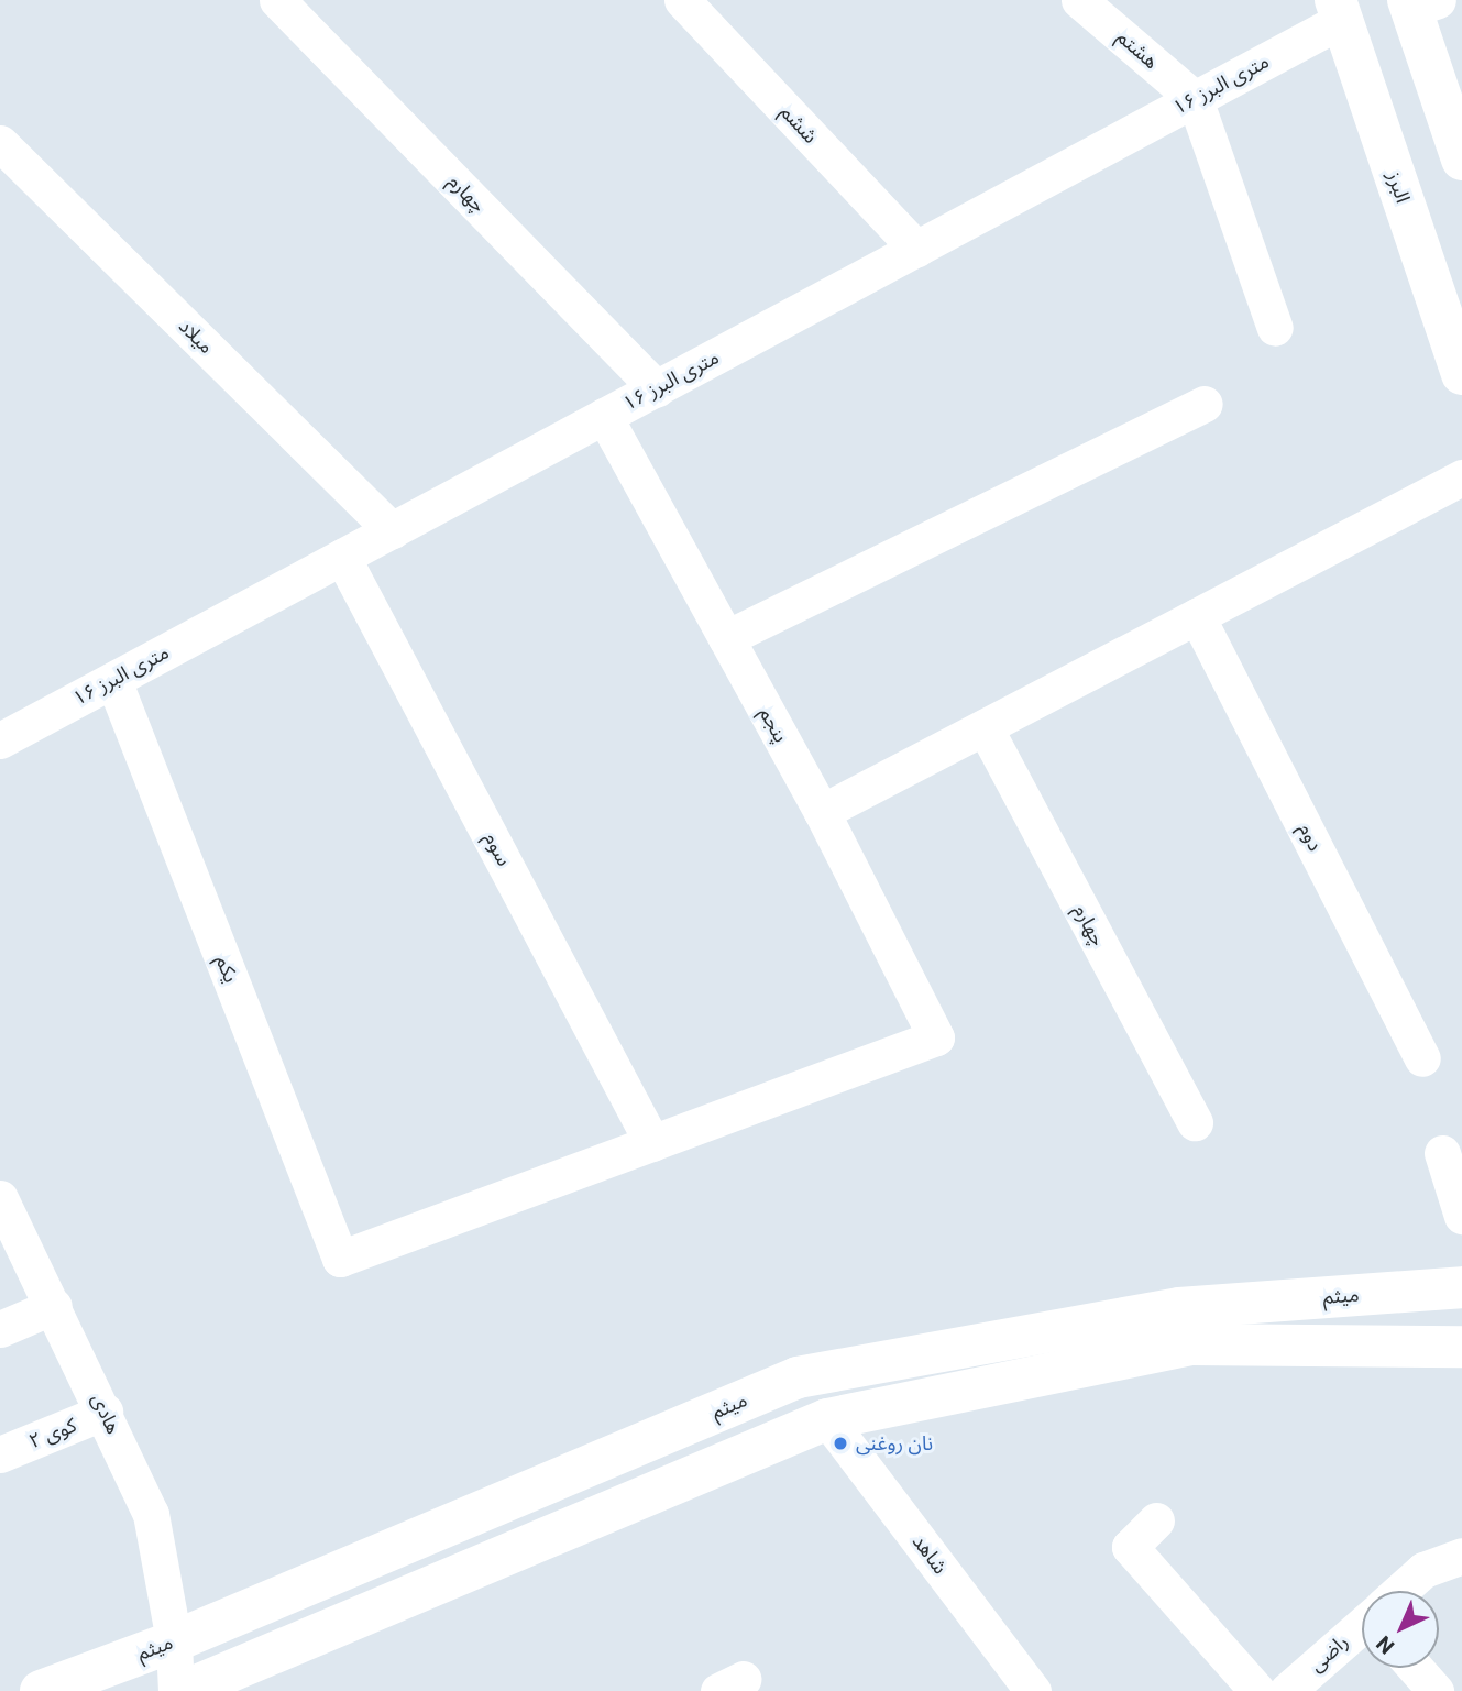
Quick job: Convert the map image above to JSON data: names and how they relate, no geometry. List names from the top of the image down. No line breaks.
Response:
{"streets":{"main road":["البرز","میثم"],"street":["هشتم","۱۶ متری البرز","ششم","چهارم","میلاد","پنجم","دوم","سوم","یکم","هادی","کوی ۲","شاهد","راضی"]},"crossings":[["هشتم","۱۶ متری البرز"],["۱۶ متری البرز","ششم"],["۱۶ متری البرز","البرز"],["۱۶ متری البرز","چهارم"],["۱۶ متری البرز","میلاد"],["۱۶ متری البرز","پنجم"],["۱۶ متری البرز","سوم"],["۱۶ متری البرز","یکم"],["پنجم","سوم"],["پنجم","یکم"],["سوم","یکم"],["میثم","هادی"],["هادی","کوی ۲"]],"places":["نان روغنی"],"north":"bottom left"}
